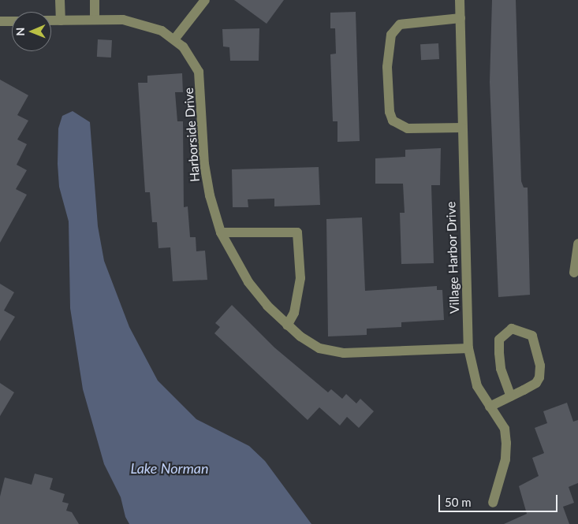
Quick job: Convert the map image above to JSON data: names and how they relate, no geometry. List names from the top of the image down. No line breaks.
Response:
{"streets":{"street":["Harborside Drive","Village Harbor Drive"]},"crossings":[["Harborside Drive","Village Harbor Drive"]],"water":["Lake Norman"],"scale_bar":"50 m","north":"left"}
